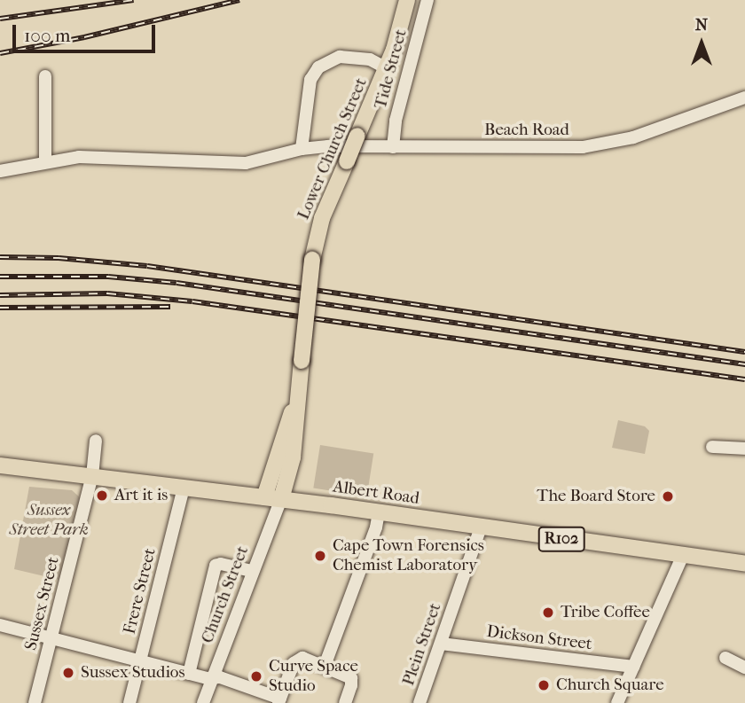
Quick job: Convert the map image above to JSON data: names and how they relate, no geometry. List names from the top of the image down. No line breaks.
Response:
{"streets":{"main road":["Lower Church Street","Albert Road","R102"],"street":["Tide Street","Beach Road","Frere Street","Church Street","Sussex Street","Dickson Street","Plein Street"]},"crossings":[["Tide Street","Beach Road"],["Lower Church Street","Albert Road"],["Lower Church Street","Church Street"],["Albert Road","Frere Street"],["Albert Road","Church Street"],["Albert Road","Sussex Street"],["Albert Road","Plein Street"],["Dickson Street","Plein Street"]],"parks":["Sussex Street Park"],"places":["Art it is","The Board Store","Cape Town Forensics Chemist Laboratory","Tribe Coffee","Sussex Studios","Curve Space Studio","Church Square"],"scale_bar":"100 m","north":"top"}
